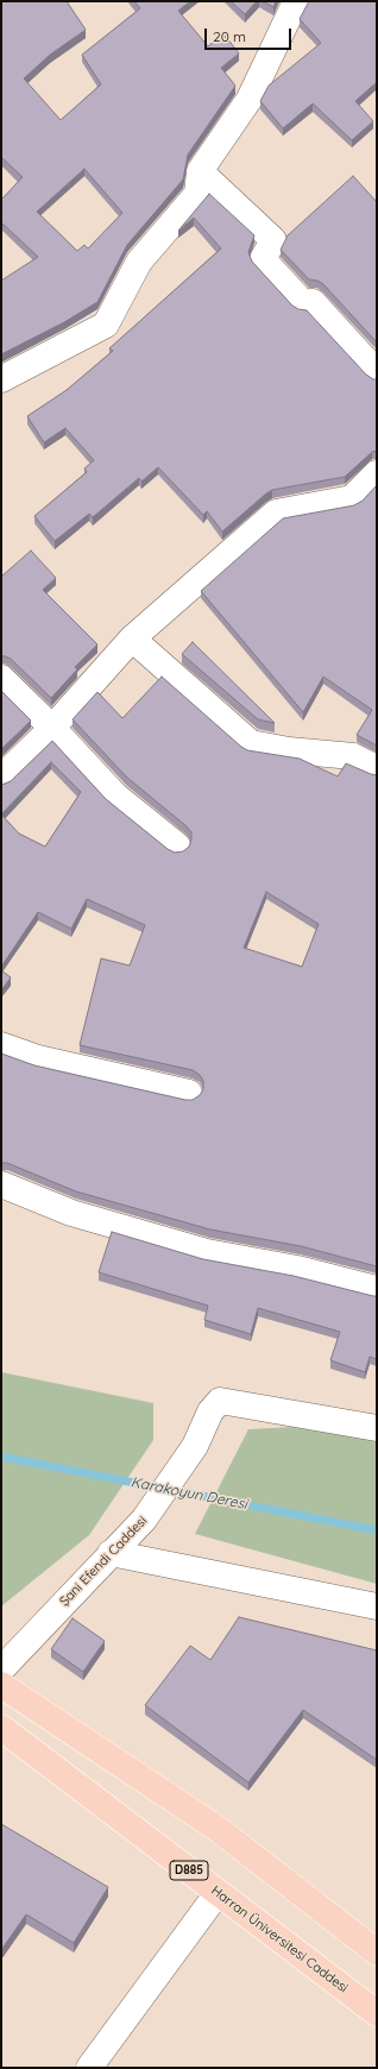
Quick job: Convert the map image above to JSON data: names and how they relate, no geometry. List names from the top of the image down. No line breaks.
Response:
{"streets":{"main road":["D885","Harran Üniversitesi Caddesi"],"street":["Şani Efendi Caddesi"]},"water":["Karakoyun Deresi"],"scale_bar":"20 m"}
